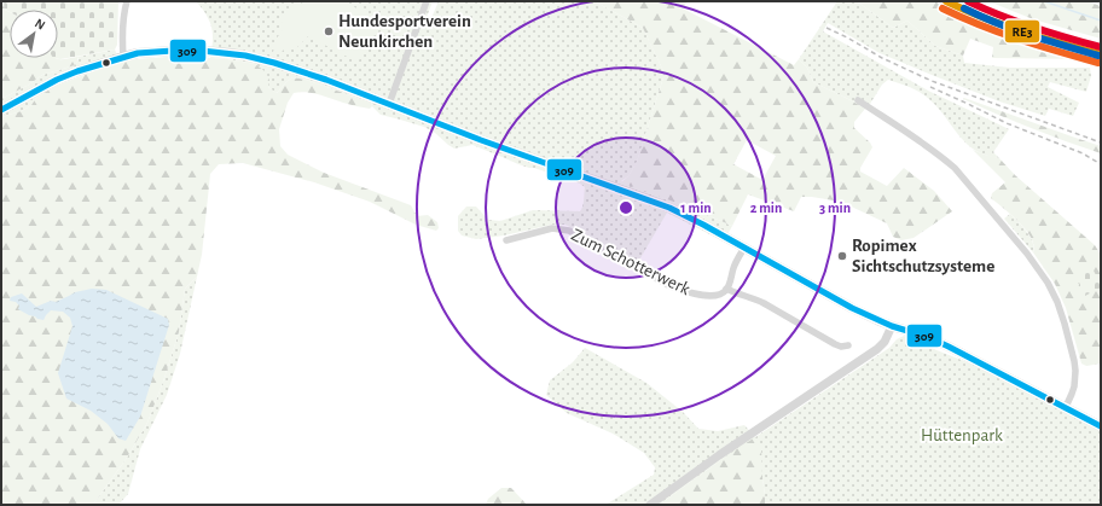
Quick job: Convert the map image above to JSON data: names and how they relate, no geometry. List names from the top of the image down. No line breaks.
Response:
{"streets":{"street":["Zum Schotterwerk"]},"parks":["Hüttenpark"],"places":["Hundesportverein Neunkirchen","Ropimex Sichtschutzsysteme"],"lines":["transit line RE3","transit line 309"],"north":"top right","rings":["1 min","2 min","3 min"]}
